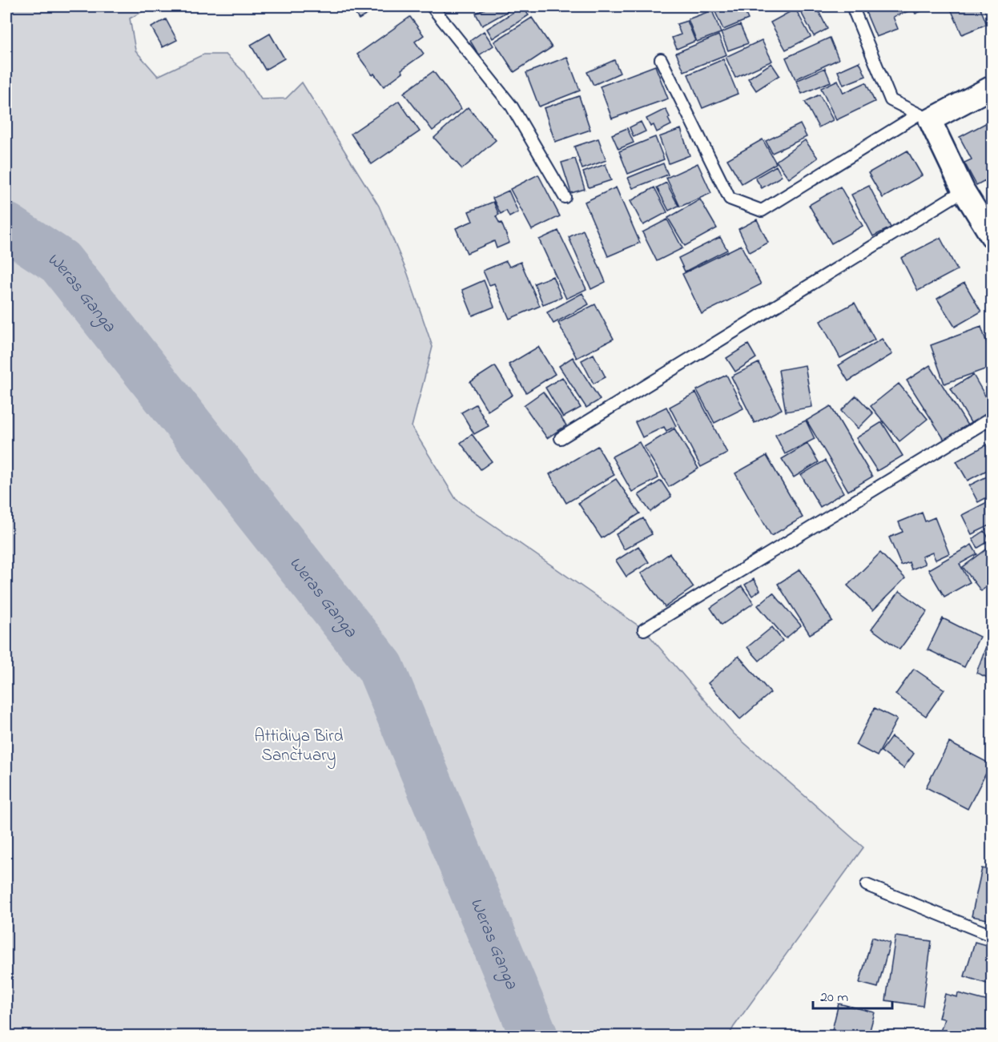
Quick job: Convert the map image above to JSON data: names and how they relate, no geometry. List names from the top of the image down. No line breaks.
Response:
{"water":["Weras Ganga"],"parks":["Attidiya Bird Sanctuary"],"scale_bar":"20 m"}
